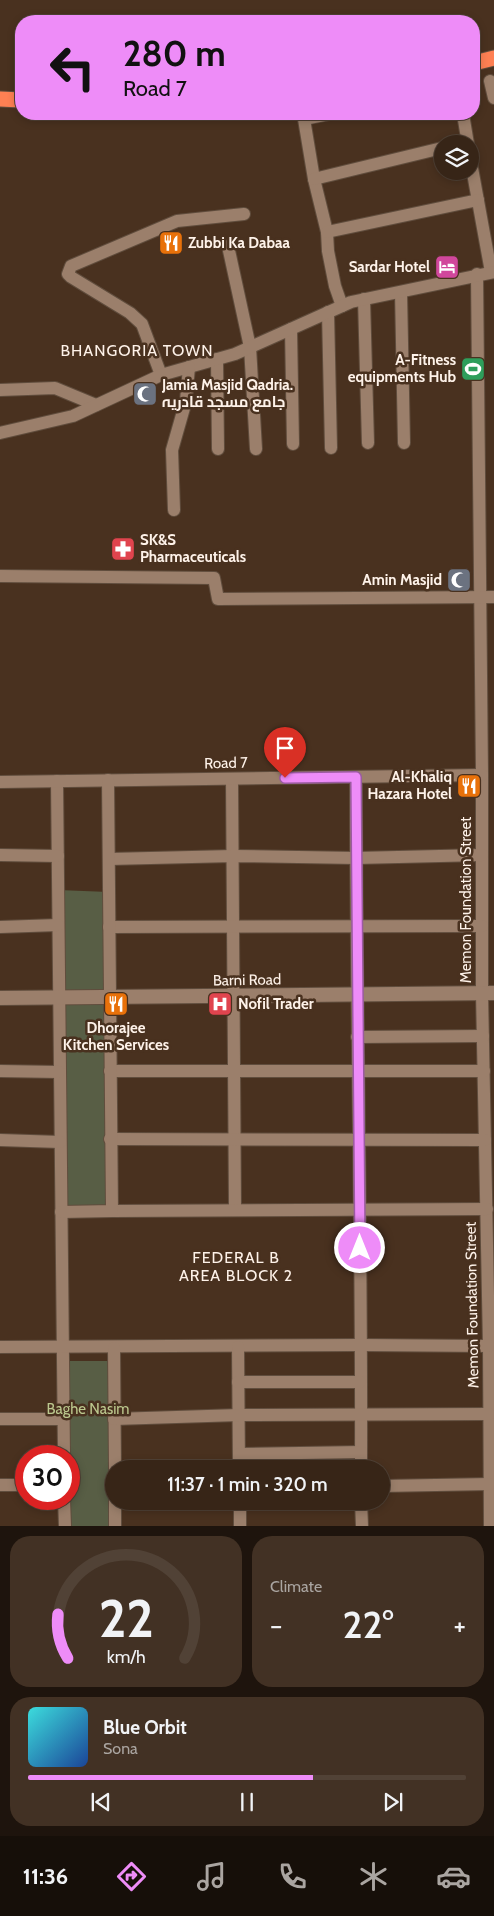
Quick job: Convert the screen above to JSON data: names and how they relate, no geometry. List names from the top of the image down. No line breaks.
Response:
{"streets":{"street":["Road 7","Memon Foundation Street","Barni Road"]},"crossings":[["Road 7","Memon Foundation Street"],["Memon Foundation Street","Barni Road"]],"districts":["BHANGORIA TOWN","FEDERAL B AREA BLOCK 2"],"parks":["Baghe Nasim"],"places":{"restaurant":["Zubbi Ka Dabaa","Al-Khaliq Hazara Hotel","Dhorajee Kitchen Services"],"hotel":["Sardar Hotel"],"sports":["A-Fitness equipments Hub"],"mosque":["Jamia Masjid Qadria. جامع مسجد قادریہ","Amin Masjid"],"pharmacy":["SK&S Pharmaceuticals"],"hospital":["Nofil Trader"]},"page":{"turn":["280 m","Road 7"],"limit":"30","trip":"11:37 · 1 min · 320 m","tile":"Climate","heat":["−","22°","+"],"song":["Blue Orbit","Sona"],"tabs":"11:36","gauge":["22","km/h"]}}
